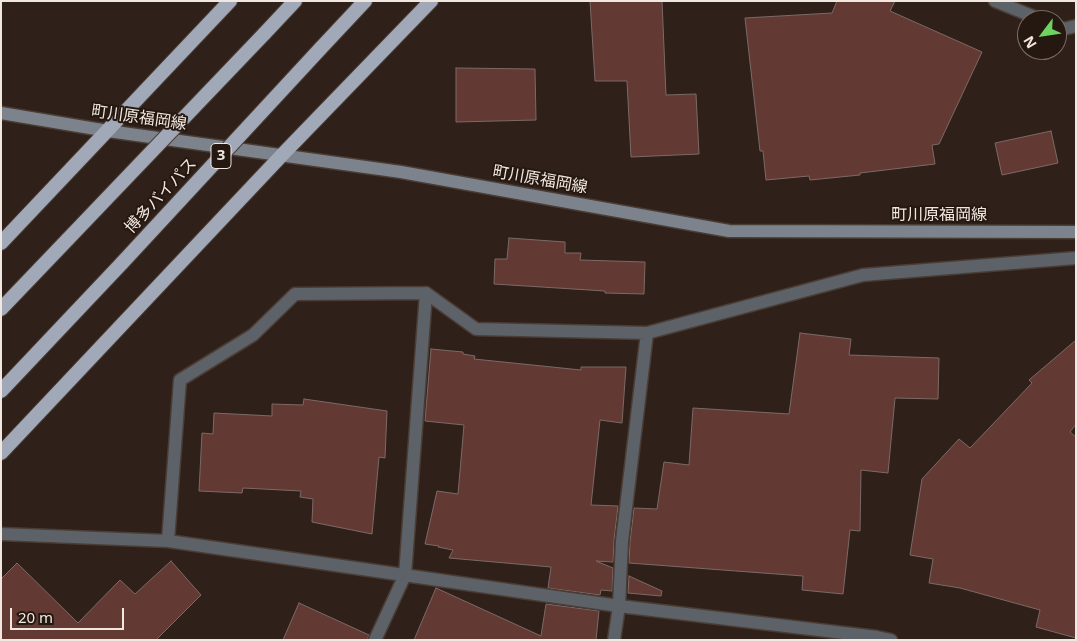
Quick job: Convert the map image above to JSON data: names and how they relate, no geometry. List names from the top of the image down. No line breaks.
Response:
{"streets":{"highway":["3","博多バイパス"],"main road":["町川原福岡線"]},"scale_bar":"20 m","north":"bottom left"}
